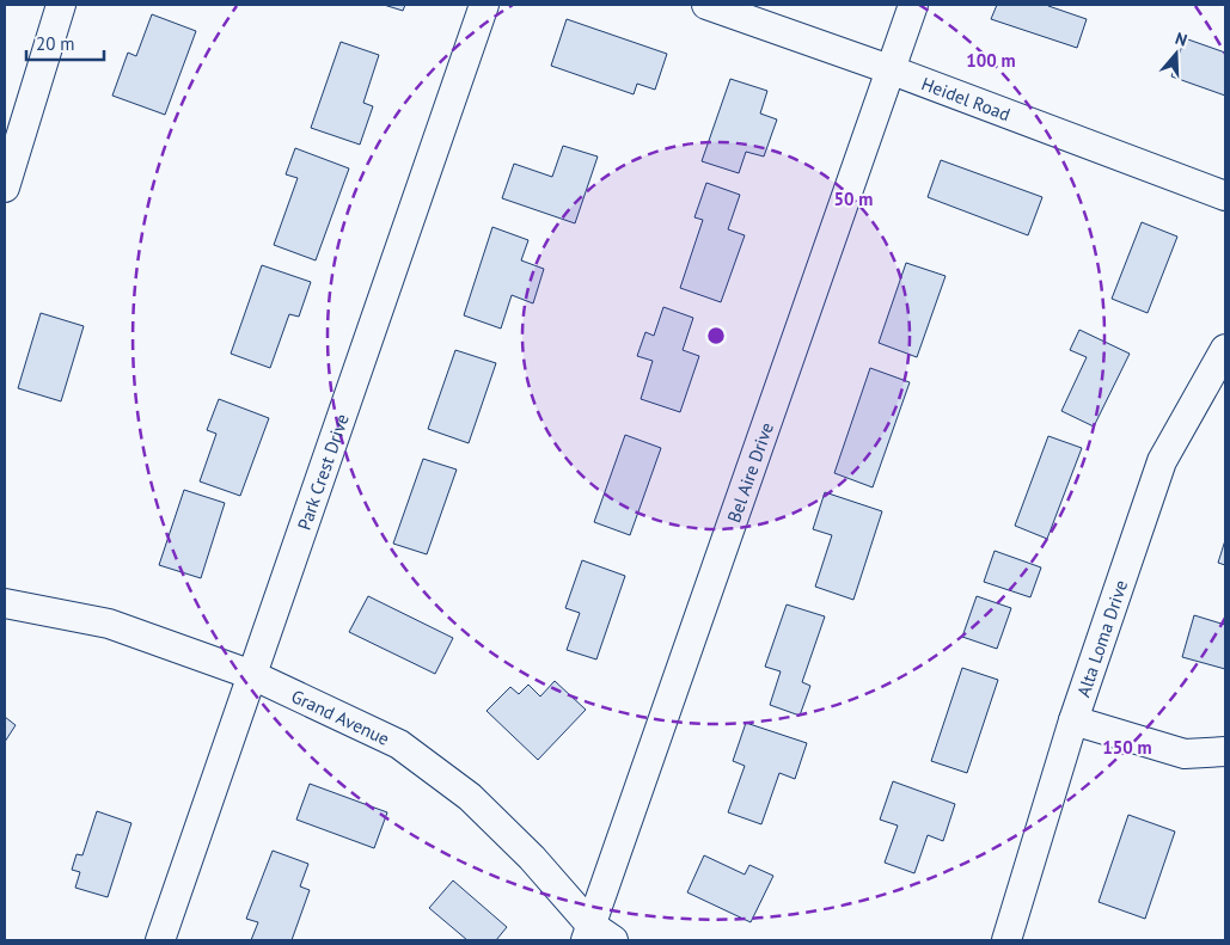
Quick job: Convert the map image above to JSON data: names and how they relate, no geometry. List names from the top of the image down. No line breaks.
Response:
{"streets":{"street":["Heidel Road","Bel Aire Drive","Park Crest Drive","Alta Loma Drive","Grand Avenue"]},"crossings":[["Heidel Road","Bel Aire Drive"],["Bel Aire Drive","Grand Avenue"],["Park Crest Drive","Grand Avenue"]],"scale_bar":"20 m","north":"top","rings":["100 m","50 m","150 m"]}
